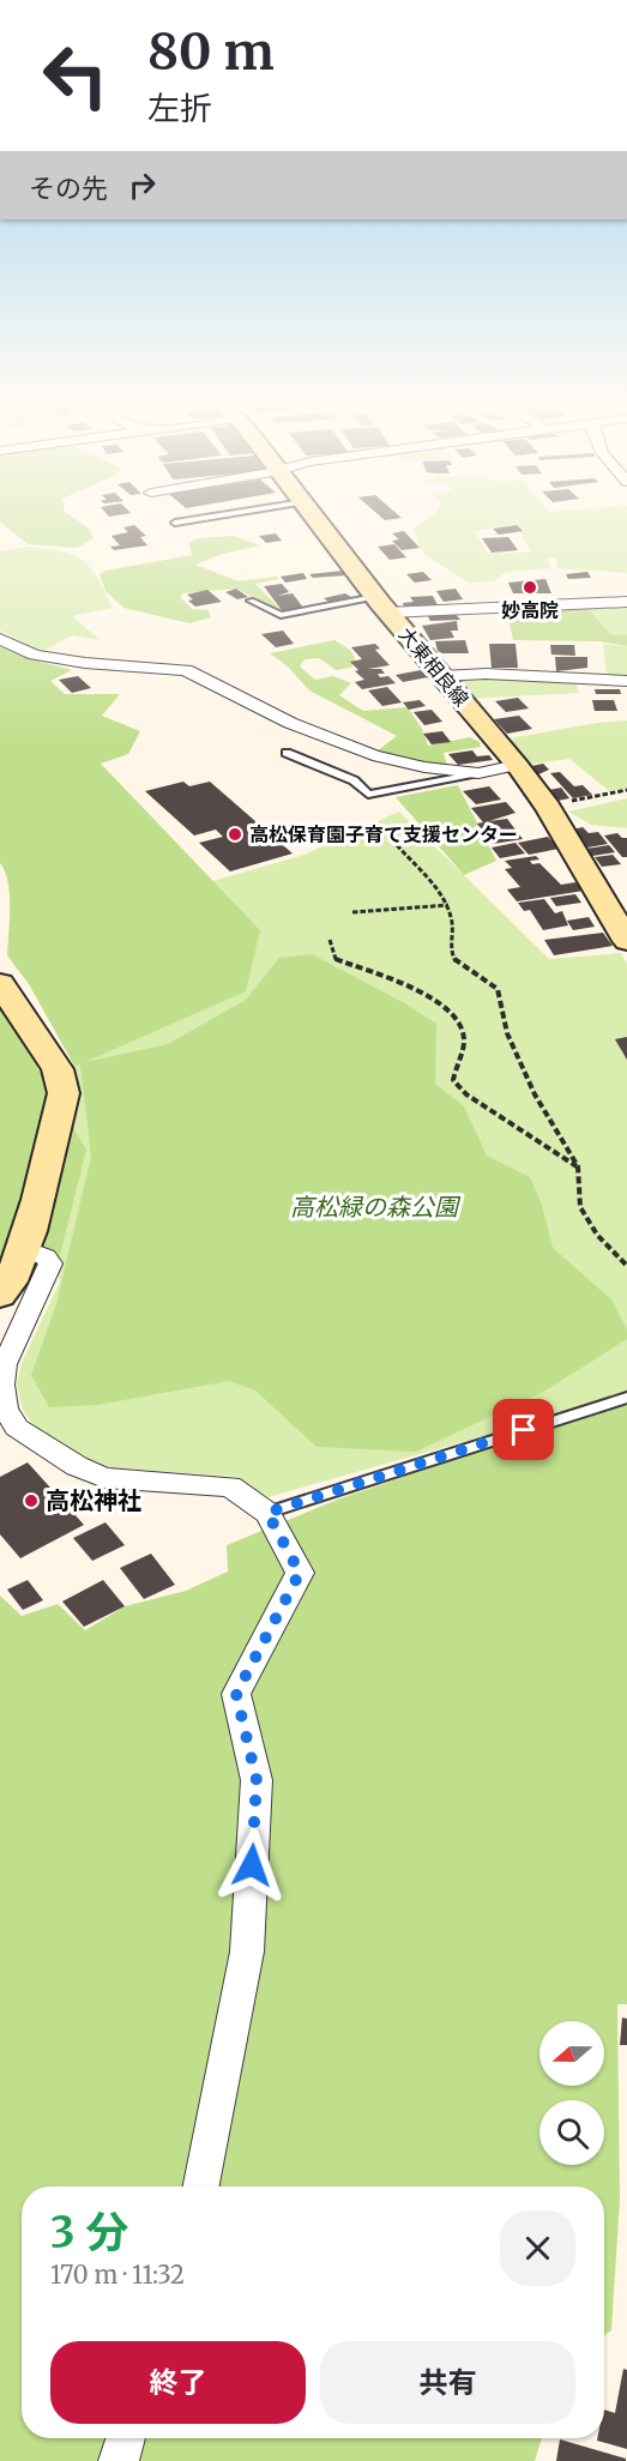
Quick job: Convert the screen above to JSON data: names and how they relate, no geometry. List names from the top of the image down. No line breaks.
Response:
{"streets":{"main road":["大東相良線"]},"parks":["高松緑の森公園"],"places":["妙高院","高松保育園子育て支援センター","高松神社"],"north":"left","page":{"turn":["80 m","左折"],"then":"その先","heading":["3 分","170 m · 11:32"],"buttons":["終了","共有"]}}
